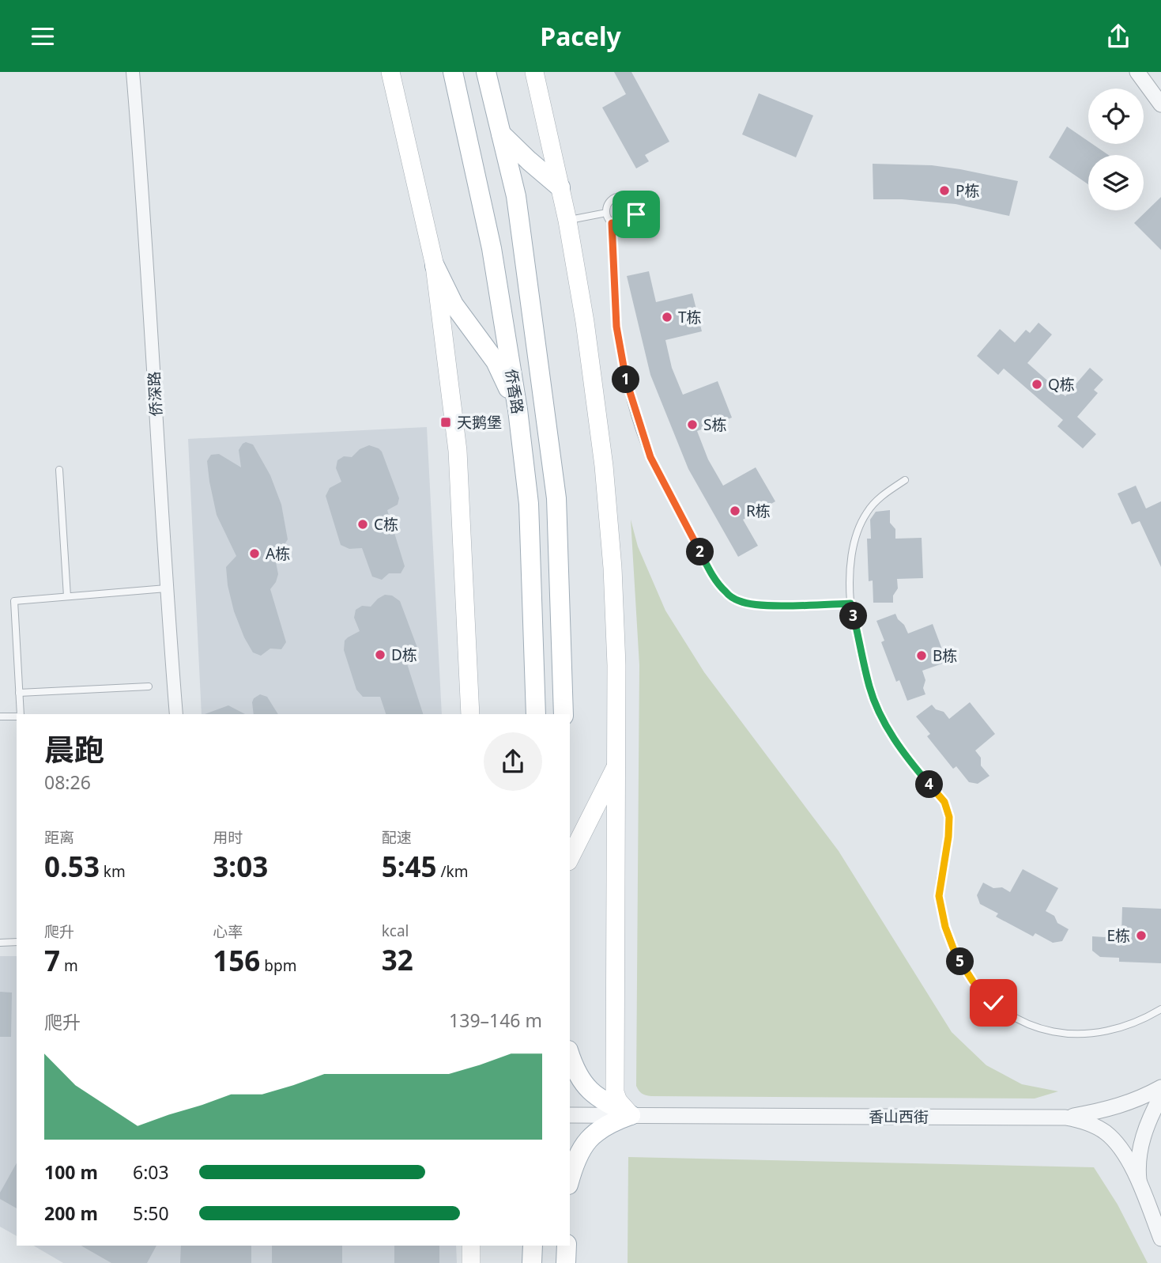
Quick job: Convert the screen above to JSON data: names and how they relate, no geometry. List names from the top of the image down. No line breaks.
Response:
{"streets":{"main road":["侨香路"],"street":["侨深路","香山西街"]},"places":{"other":["P栋","T栋","Q栋","S栋","R栋","C栋","A栋","D栋","B栋","E栋"],"transit":["天鹅堡"]},"page":{"header":"Pacely","pins":["1","2","3","4","5"],"heading":["晨跑","08:26"],"stats":[["距离","0.53 km"],["用时","3:03"],["配速","5:45 /km"],["爬升","7 m"],["心率","156 bpm"],["kcal","32"]],"chart":["爬升","139–146 m"],"list":[{"name":"100 m","note":"6:03"},{"name":"200 m","note":"5:50"}]}}
